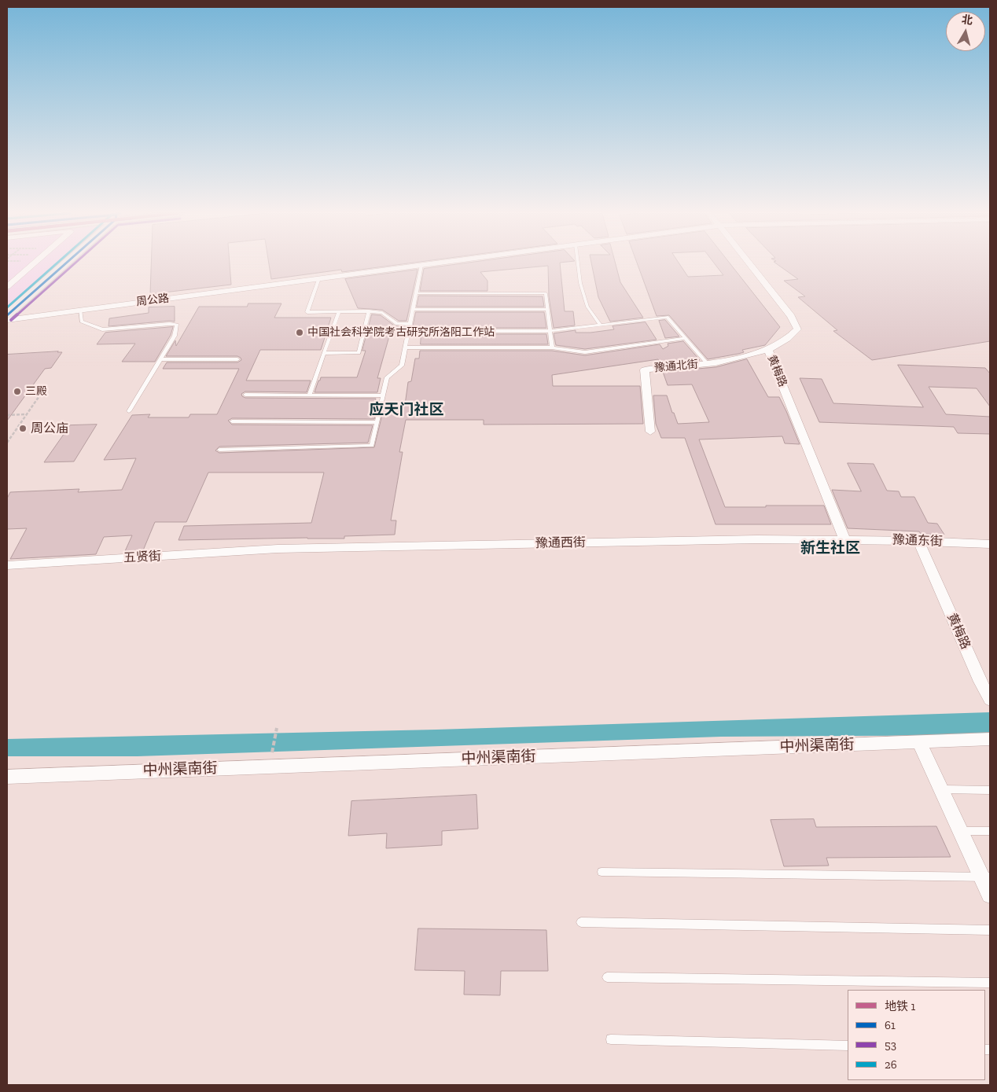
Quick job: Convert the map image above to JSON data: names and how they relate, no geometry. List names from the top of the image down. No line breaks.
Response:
{"streets":{"street":["周公路","豫通北街","黄梅路","豫通东街","豫通西街","五贤街","中州渠南街"]},"crossings":[["豫通北街","黄梅路"],["黄梅路","豫通东街"],["黄梅路","豫通西街"],["豫通东街","豫通西街"],["豫通西街","五贤街"]],"districts":["应天门社区","新生社区"],"places":["中国社会科学院考古研究所洛阳工作站","三殿","周公庙"],"lines":["transit line 61","transit line 53","transit line 26"],"legend":["地铁 1","61","53","26"],"north":"top"}
